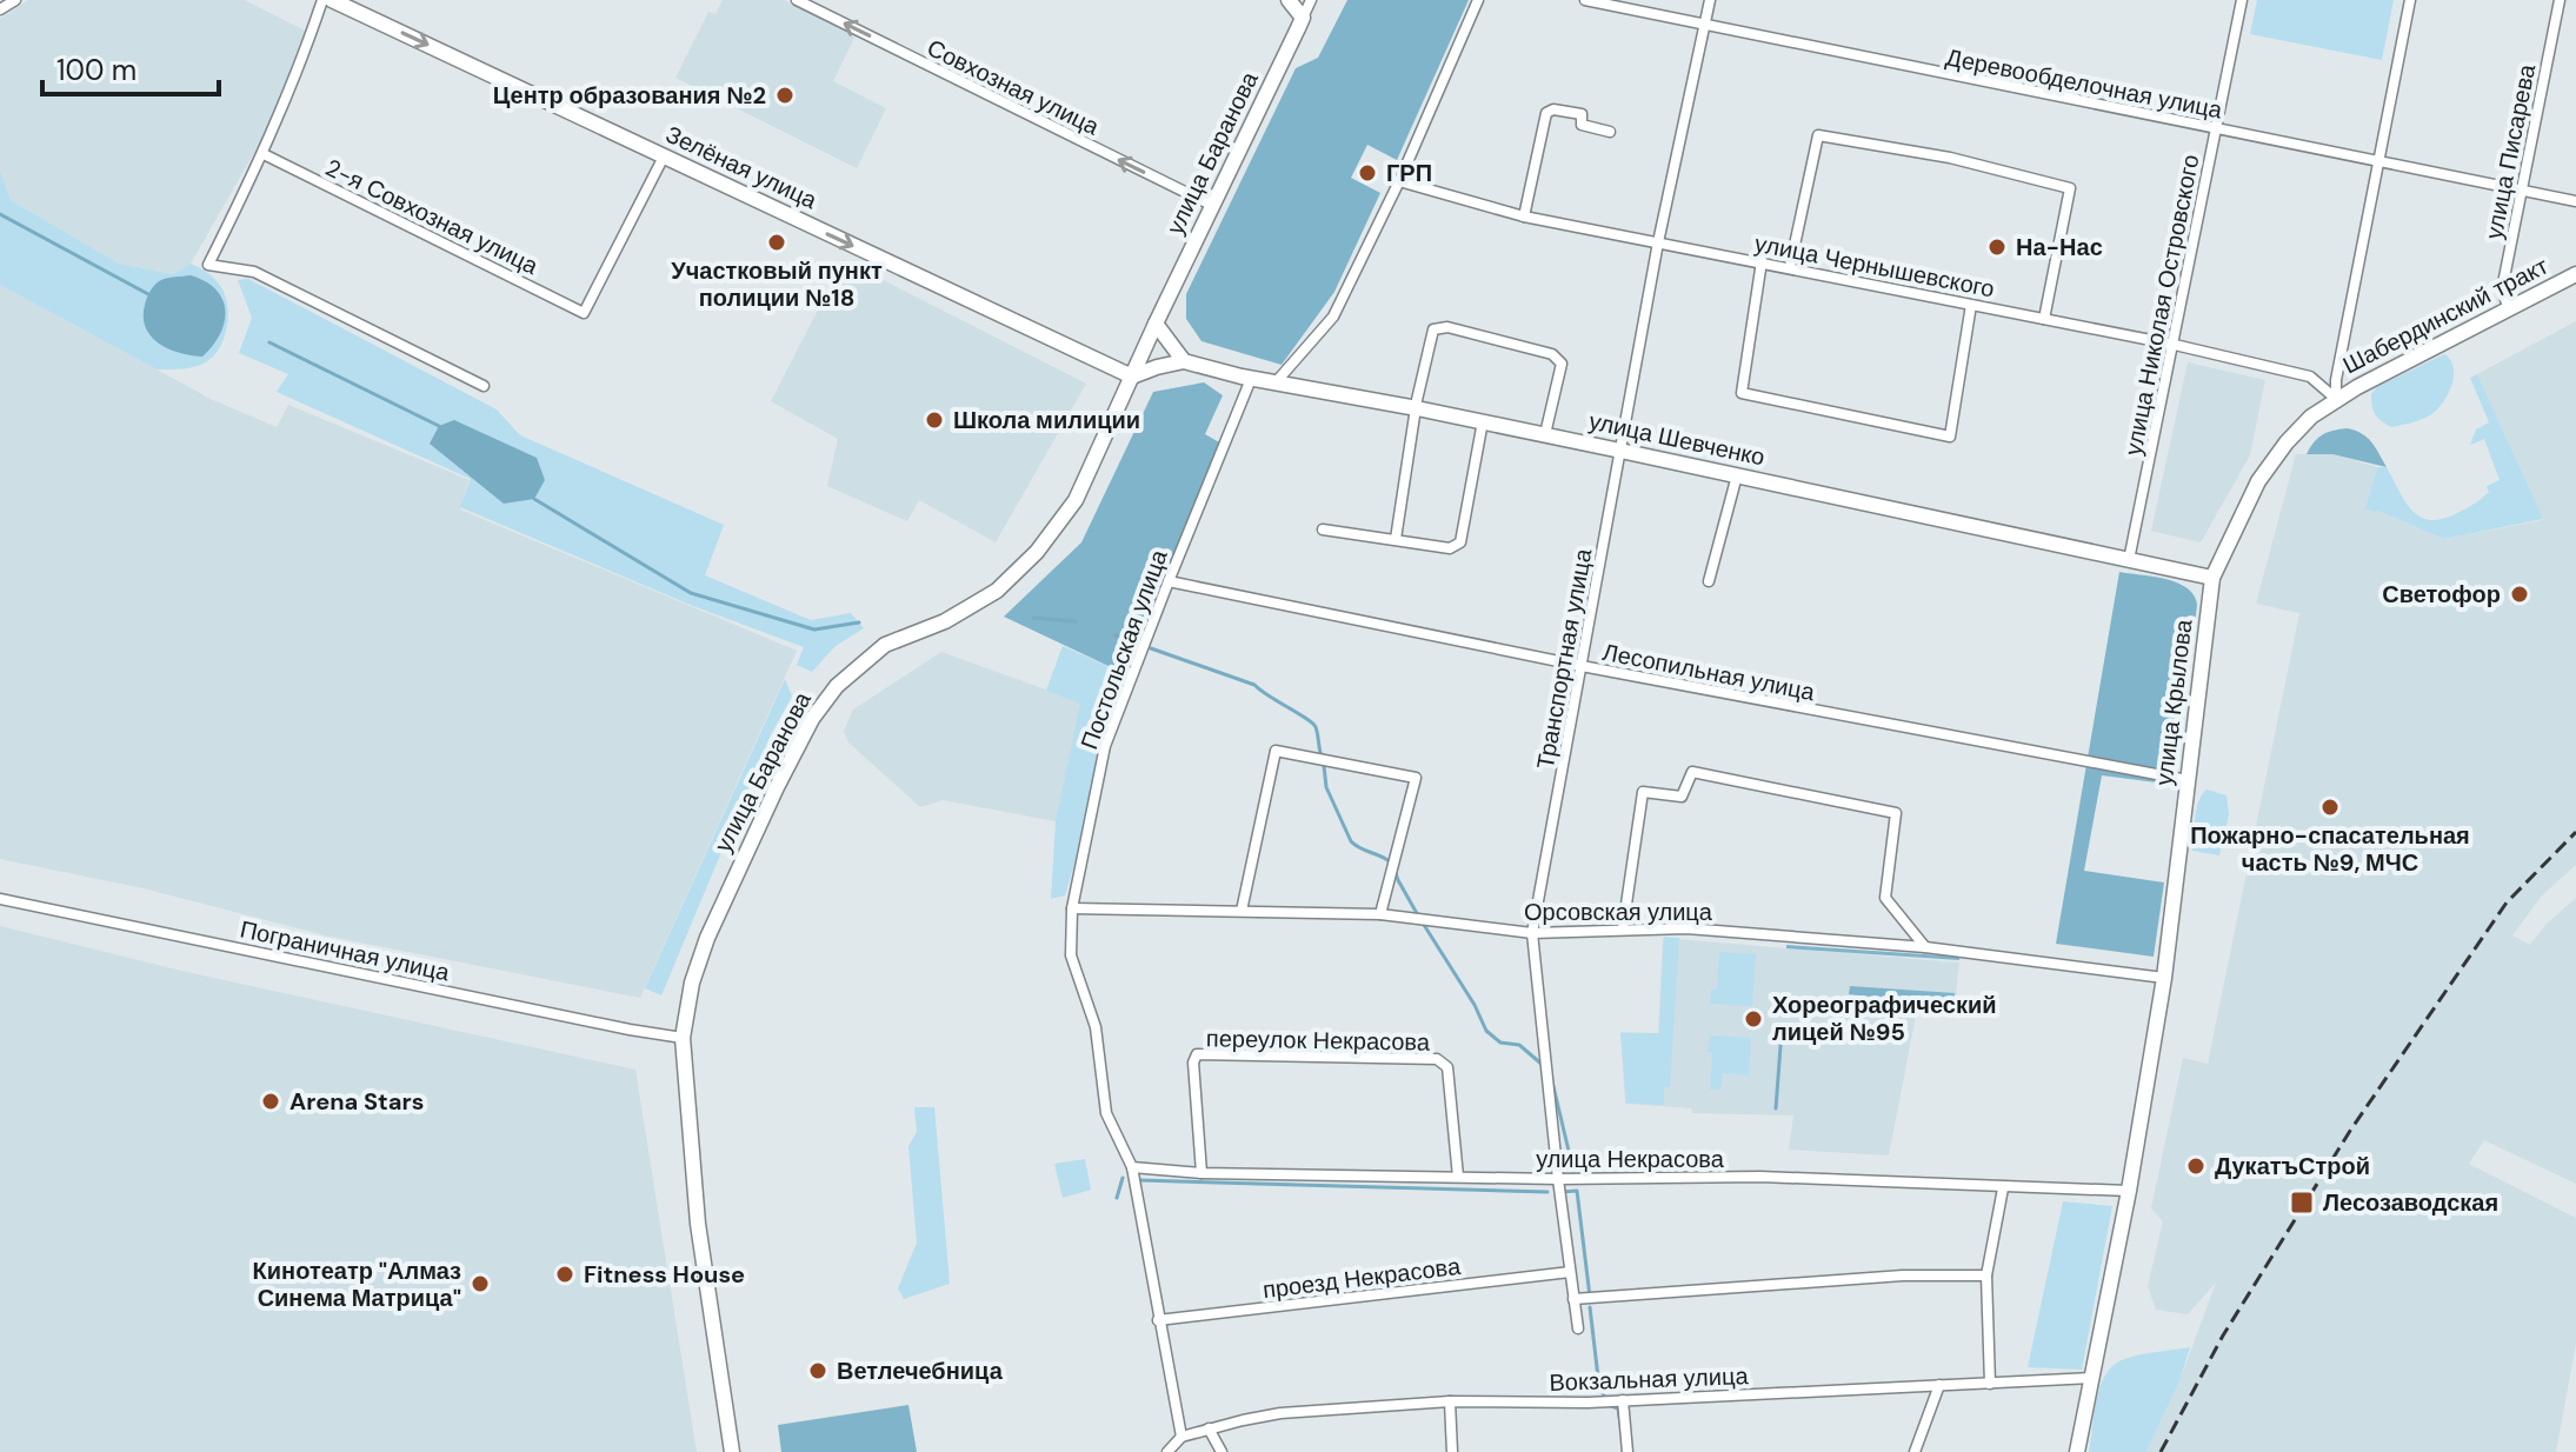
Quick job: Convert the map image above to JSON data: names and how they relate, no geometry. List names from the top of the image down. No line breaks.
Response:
{"streets":{"main road":["улица Баранова","Зелёная улица","Шабердинский тракт","улица Шевченко","улица Крылова"],"street":["Деревообделочная улица","Совхозная улица","улица Писарева","2-я Совхозная улица","улица Чернышевского","улица Николая Островского","Постольская улица","Транспортная улица","Лесопильная улица","Орсовская улица","Пограничная улица","переулок Некрасова","улица Некрасова","проезд Некрасова","Вокзальная улица"]},"crossings":[["Деревообделочная улица","улица Писарева"],["Деревообделочная улица","улица Николая Островского"],["Деревообделочная улица","Транспортная улица"],["Совхозная улица","улица Баранова"],["улица Писарева","Шабердинский тракт"],["улица Баранова","Зелёная улица"],["улица Баранова","Пограничная улица"],["Зелёная улица","2-я Совхозная улица"],["улица Чернышевского","улица Николая Островского"],["улица Чернышевского","Шабердинский тракт"],["улица Чернышевского","Транспортная улица"],["улица Чернышевского","улица Крылова"],["улица Николая Островского","улица Шевченко"],["Шабердинский тракт","улица Крылова"],["улица Шевченко","Постольская улица"],["улица Шевченко","Транспортная улица"],["улица Шевченко","улица Крылова"],["Постольская улица","Лесопильная улица"],["Постольская улица","Орсовская улица"],["Постольская улица","улица Некрасова"],["Постольская улица","проезд Некрасова"],["Постольская улица","Вокзальная улица"],["Транспортная улица","Лесопильная улица"],["Транспортная улица","Орсовская улица"],["Транспортная улица","улица Некрасова"],["Транспортная улица","проезд Некрасова"],["Лесопильная улица","улица Крылова"],["улица Крылова","Орсовская улица"],["улица Крылова","улица Некрасова"],["улица Крылова","Вокзальная улица"],["переулок Некрасова","улица Некрасова"]],"one_way":["Совхозная улица","Зелёная улица"],"places":{"other":["Центр образования №2","ГРП","Участковый пункт полиции №18","На-Нас","Школа милиции","Светофор","Пожарно-спасательная часть №9, МЧС","Хореографический лицей №95","Arena Stars","ДукатъСтрой","Fitness House","Кинотеатр \"Алмаз Синема Матрица\"","Ветлечебница"],"transit":["Лесозаводская"]},"scale_bar":"100 m"}
